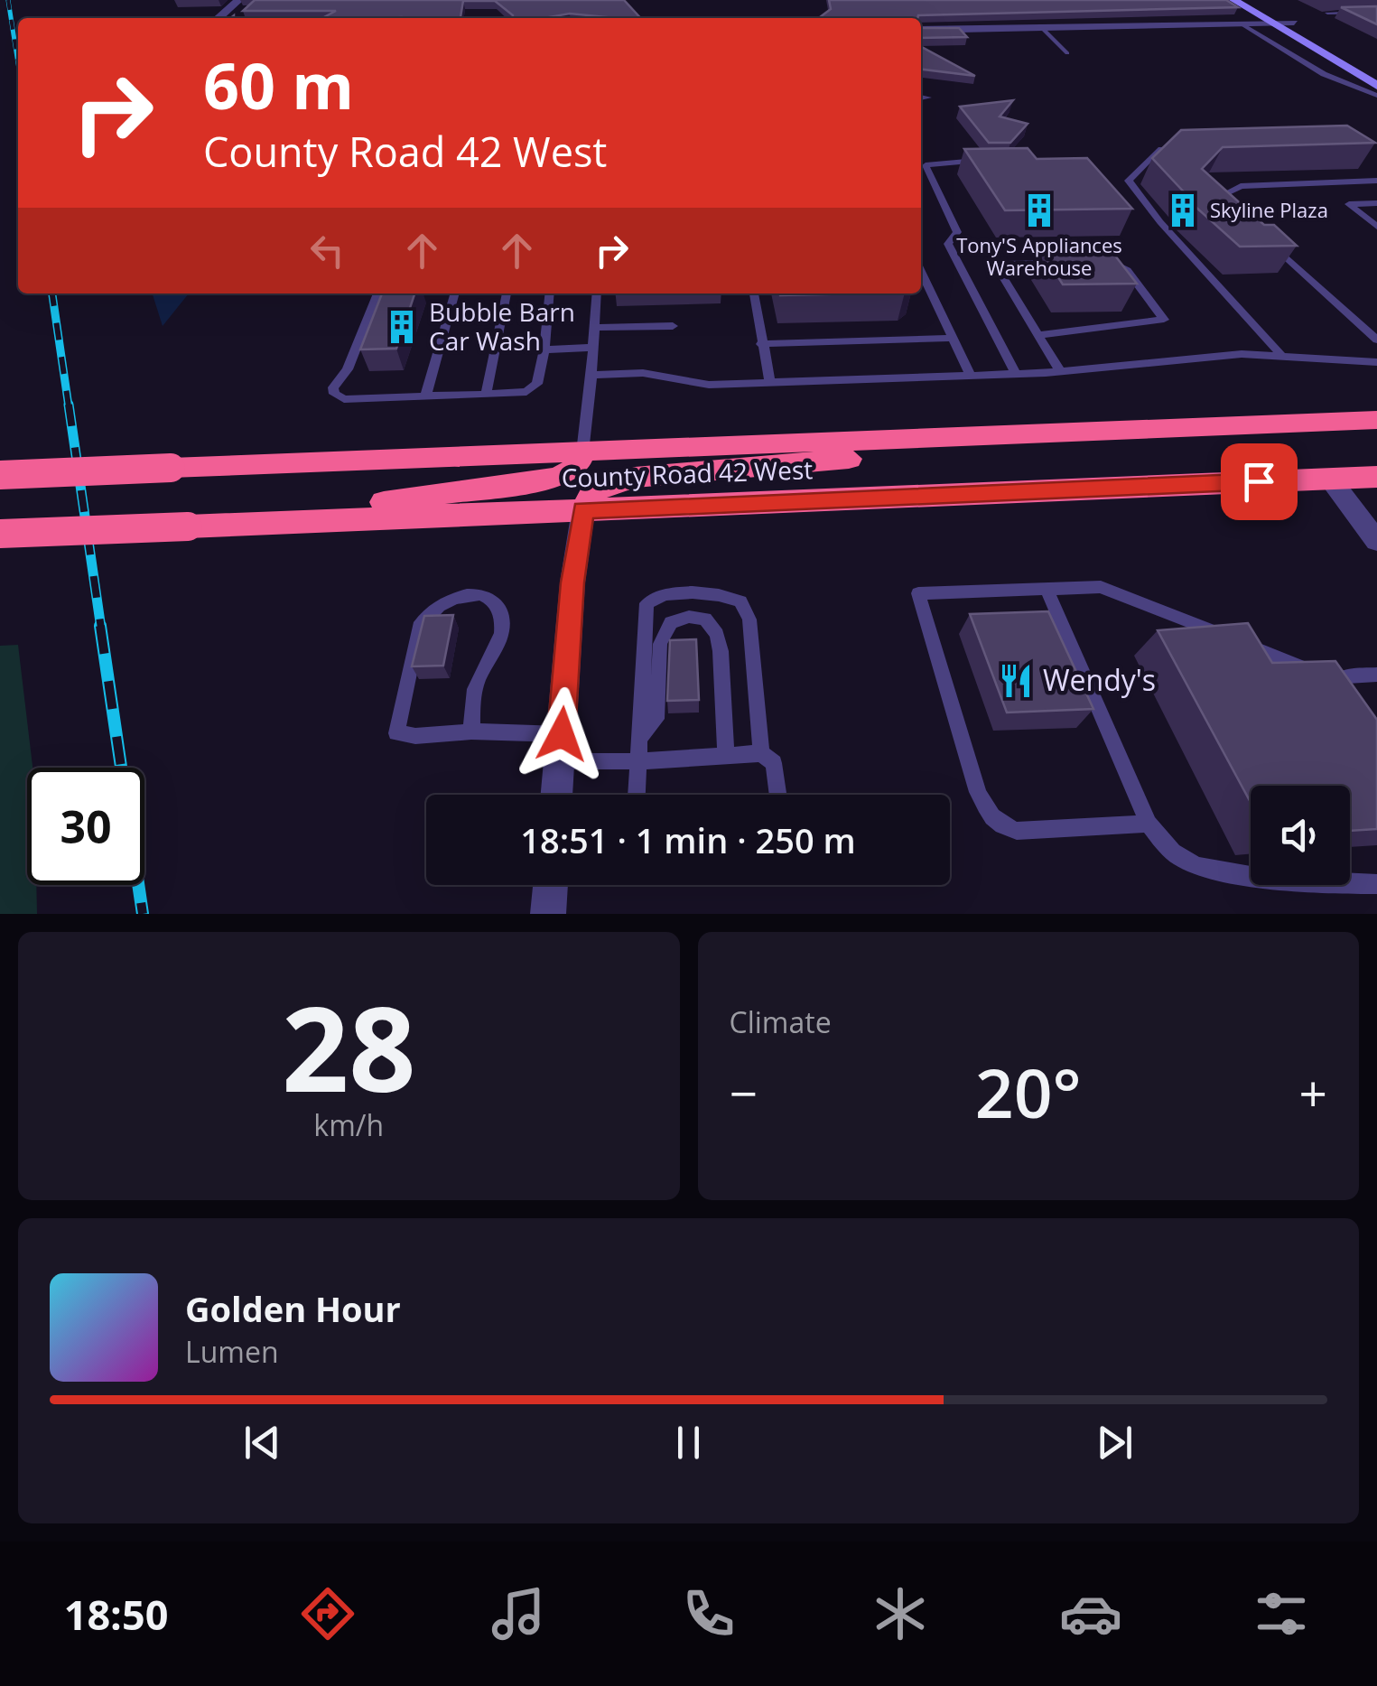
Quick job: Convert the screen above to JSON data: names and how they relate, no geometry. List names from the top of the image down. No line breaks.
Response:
{"streets":{"highway":["County Road 42 West"]},"places":{"building":["Tony'S Appliances Warehouse","Skyline Plaza","Bubble Barn Car Wash"],"restaurant":["Wendy's"]},"page":{"turn":["60 m","County Road 42 West"],"limit":"30","trip":"18:51 · 1 min · 250 m","tile":[["28","km/h"],"Climate"],"heat":["−","20°","+"],"song":["Golden Hour","Lumen"],"tabs":"18:50"}}
